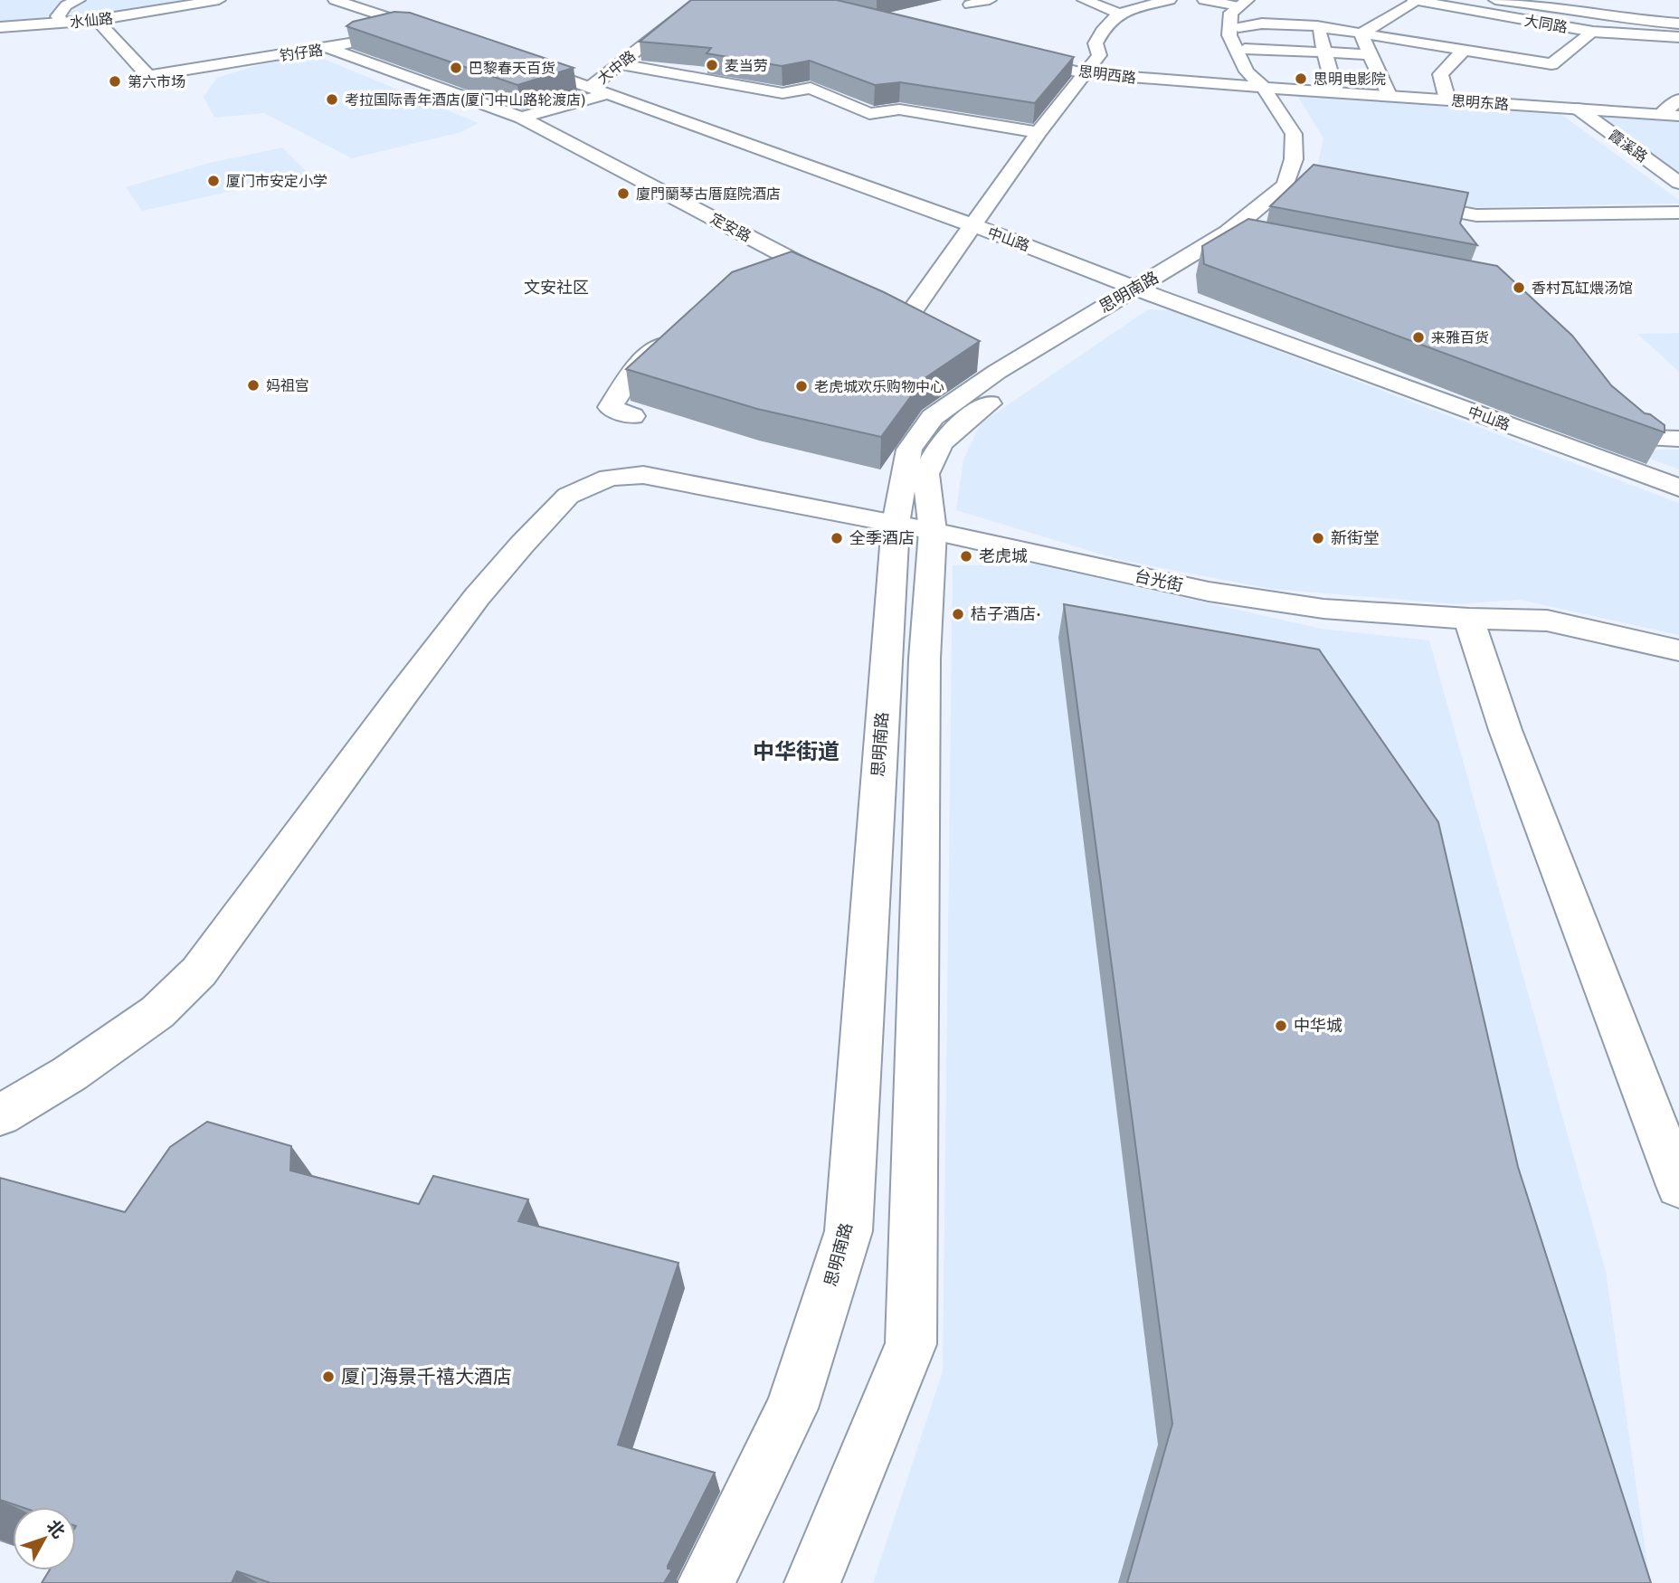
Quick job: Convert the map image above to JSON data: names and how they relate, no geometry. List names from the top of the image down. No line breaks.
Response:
{"streets":{"street":["水仙路","大同路","钓仔路","大中路","思明西路","思明东路","霞溪路","定安路","中山路","思明南路","台光街"]},"crossings":[["水仙路","钓仔路"],["钓仔路","定安路"],["大中路","中山路"],["思明西路","思明东路"],["思明西路","思明南路"],["思明东路","霞溪路"],["思明东路","思明南路"],["定安路","中山路"],["中山路","思明南路"],["思明南路","台光街"]],"districts":["文安社区","中华街道"],"places":["麦当劳","巴黎春天百货","思明电影院","第六市场","考拉国际青年酒店(厦门中山路轮渡店)","厦门市安定小学","廈門蘭琴古厝庭院酒店","香村瓦缸煨汤馆","来雅百货","妈祖宫","老虎城欢乐购物中心","全季酒店","新街堂","老虎城","桔子酒店·","中华城","厦门海景千禧大酒店"],"north":"top right"}
